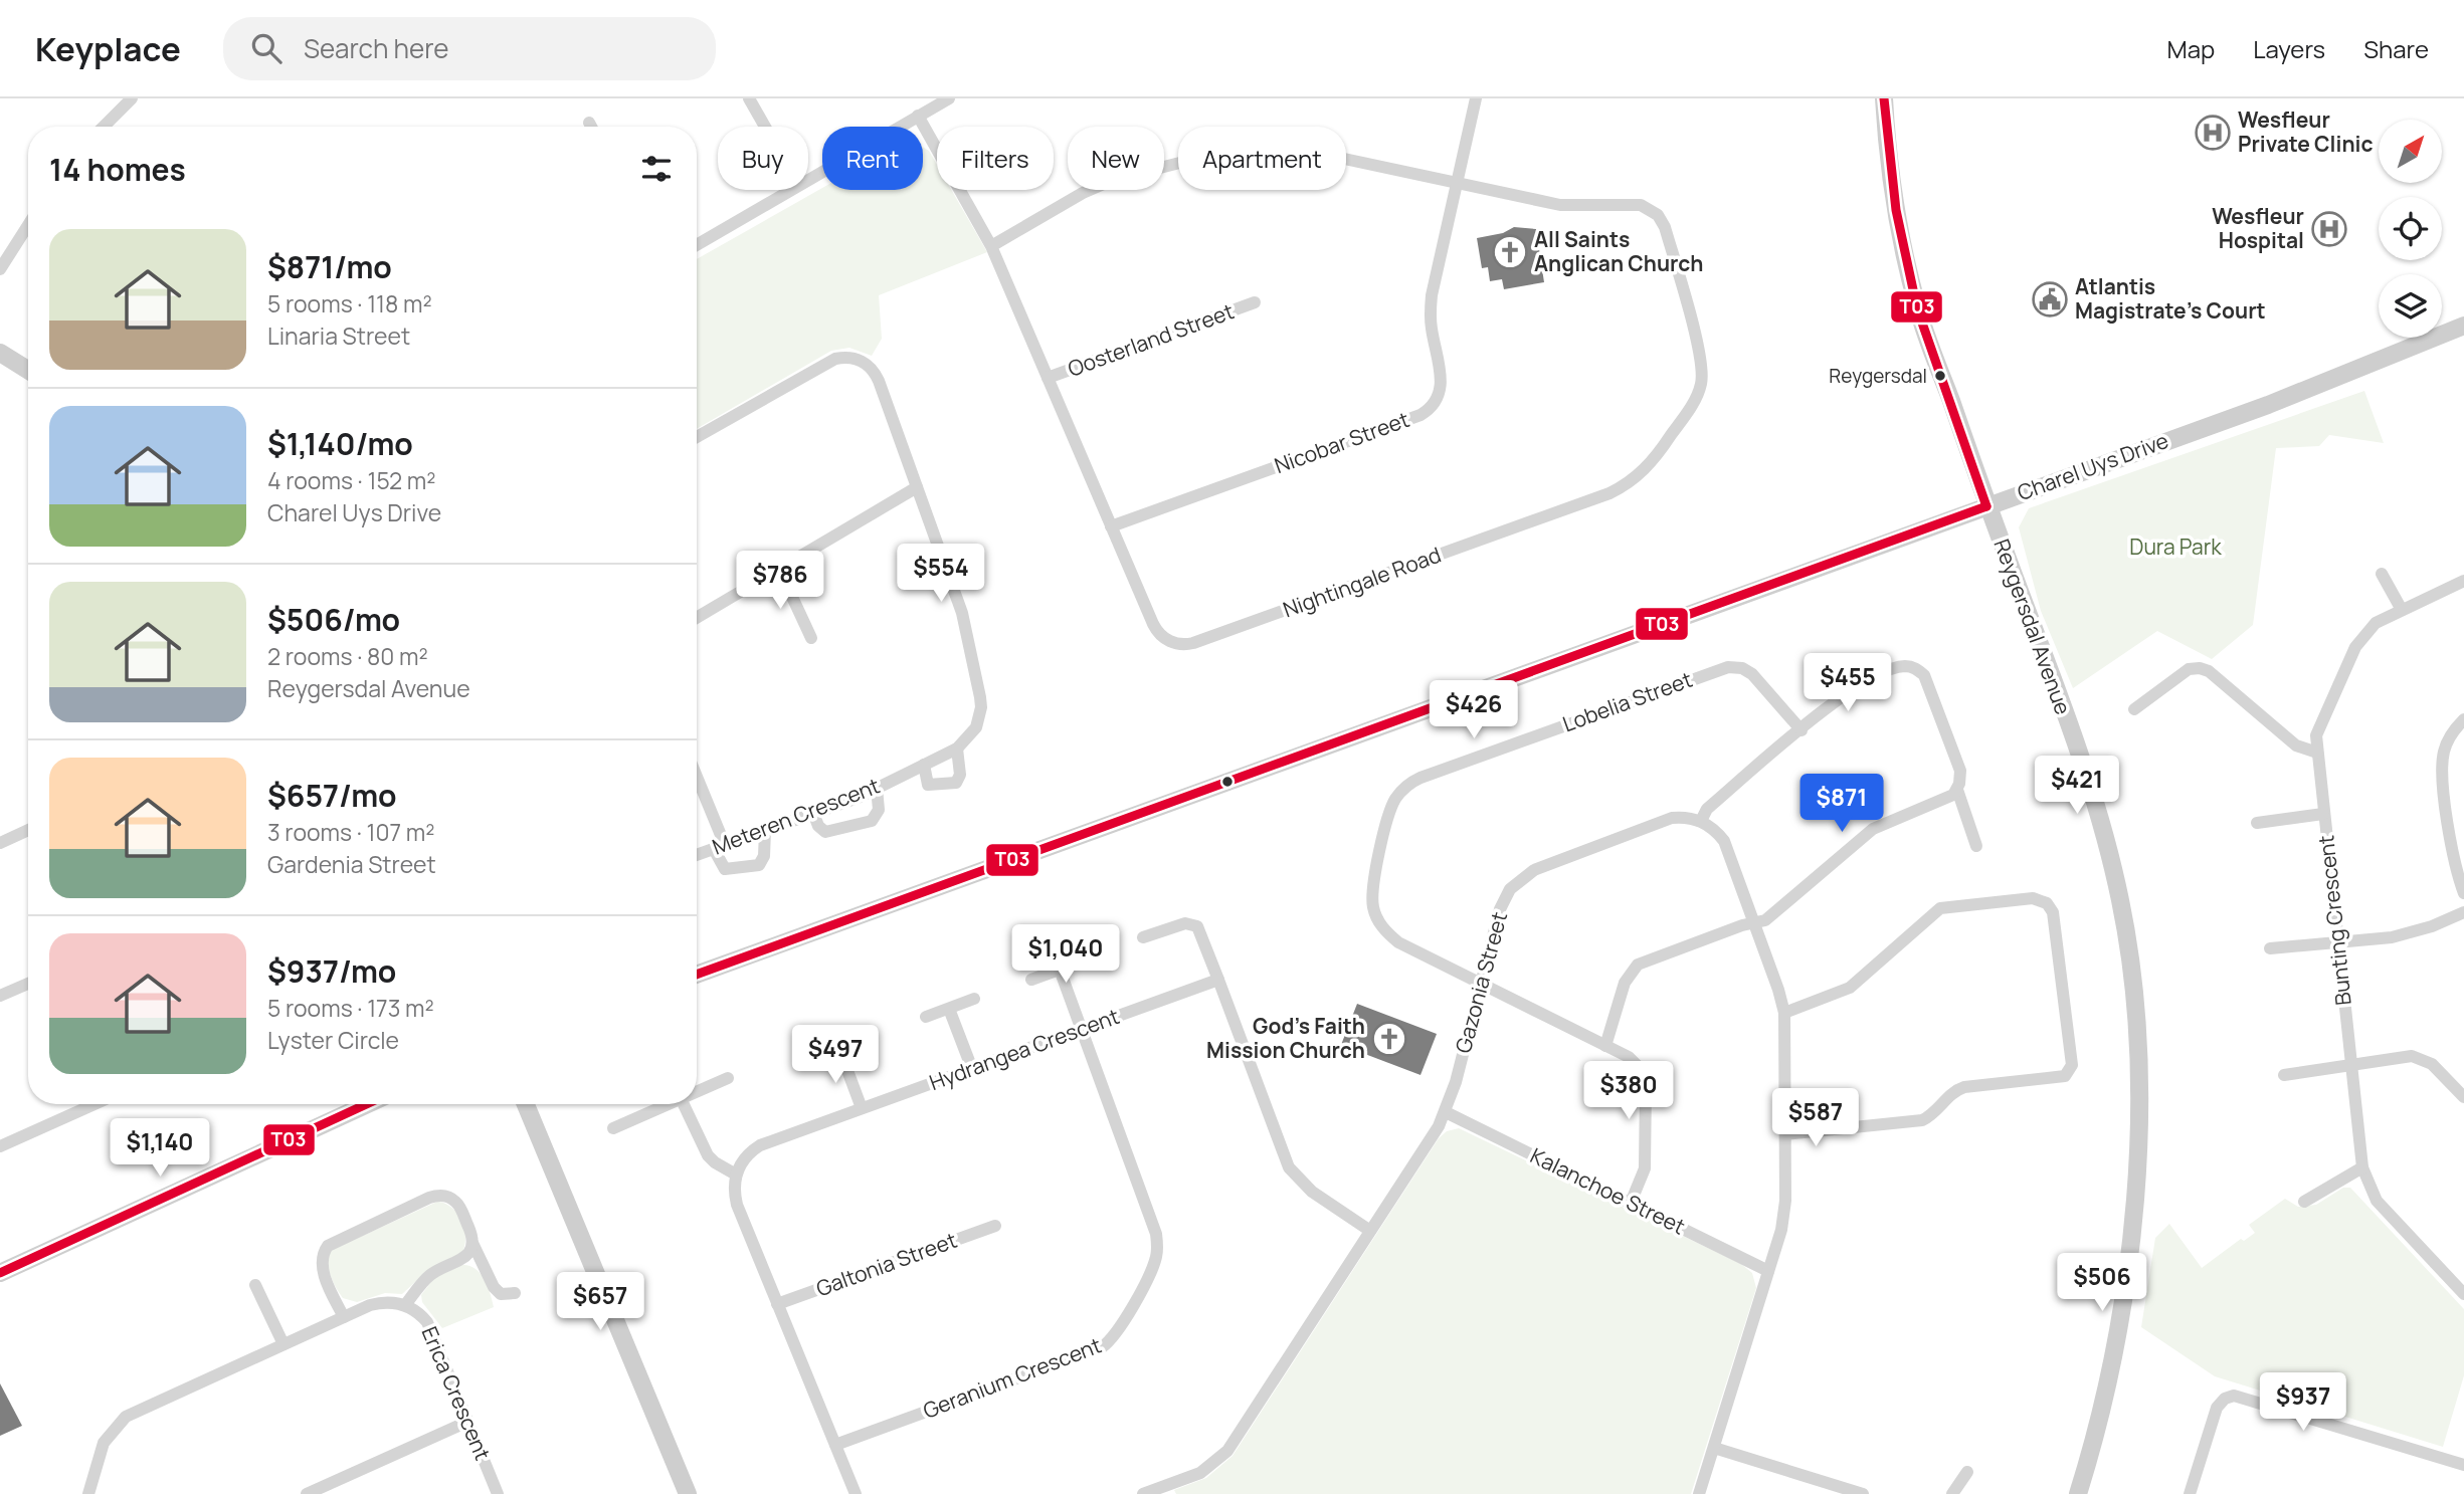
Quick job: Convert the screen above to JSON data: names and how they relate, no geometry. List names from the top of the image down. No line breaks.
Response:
{"streets":{"main road":["Charel Uys Drive","Reygersdal Avenue"],"street":["Oosterland Street","Nicobar Street","Nightingale Road","Lobelia Street","Meteren Crescent","Bunting Crescent","Gazonia Street","Hydrangea Crescent","Kalanchoe Street","Galtonia Street","Geranium Crescent","Erica Crescent"]},"crossings":[["Oosterland Street","Nightingale Road"],["Nicobar Street","Nightingale Road"],["Charel Uys Drive","Reygersdal Avenue"],["Lobelia Street","Gazonia Street"],["Lobelia Street","Kalanchoe Street"],["Gazonia Street","Kalanchoe Street"],["Hydrangea Crescent","Geranium Crescent"]],"parks":["Dura Park"],"places":{"hospital":["Wesfleur Private Clinic","Wesfleur Hospital"],"church":["All Saints Anglican Church","God's Faith Mission Church"],"public building":["Atlantis Magistrate's Court"],"other":["Reygersdal"]},"lines":["transit line T03"],"north":"top right","page":{"header":"Keyplace","search":"Search here","nav":["Map","Layers","Share"],"chip":["Buy","Rent","Filters","New","Apartment"],"heading":"14 homes","list":[{"name":"$871/mo","note":"5 rooms · 118 m² · Linaria Street"},{"name":"$1,140/mo","note":"4 rooms · 152 m² · Charel Uys Drive"},{"name":"$506/mo","note":"2 rooms · 80 m² · Reygersdal Avenue"},{"name":"$657/mo","note":"3 rooms · 107 m² · Gardenia Street"},{"name":"$937/mo","note":"5 rooms · 173 m² · Lyster Circle"}],"price":["$554","$786","$455","$426","$421","$871","$1,040","$497","$380","$587","$1,140","$506","$657","$937"]}}
